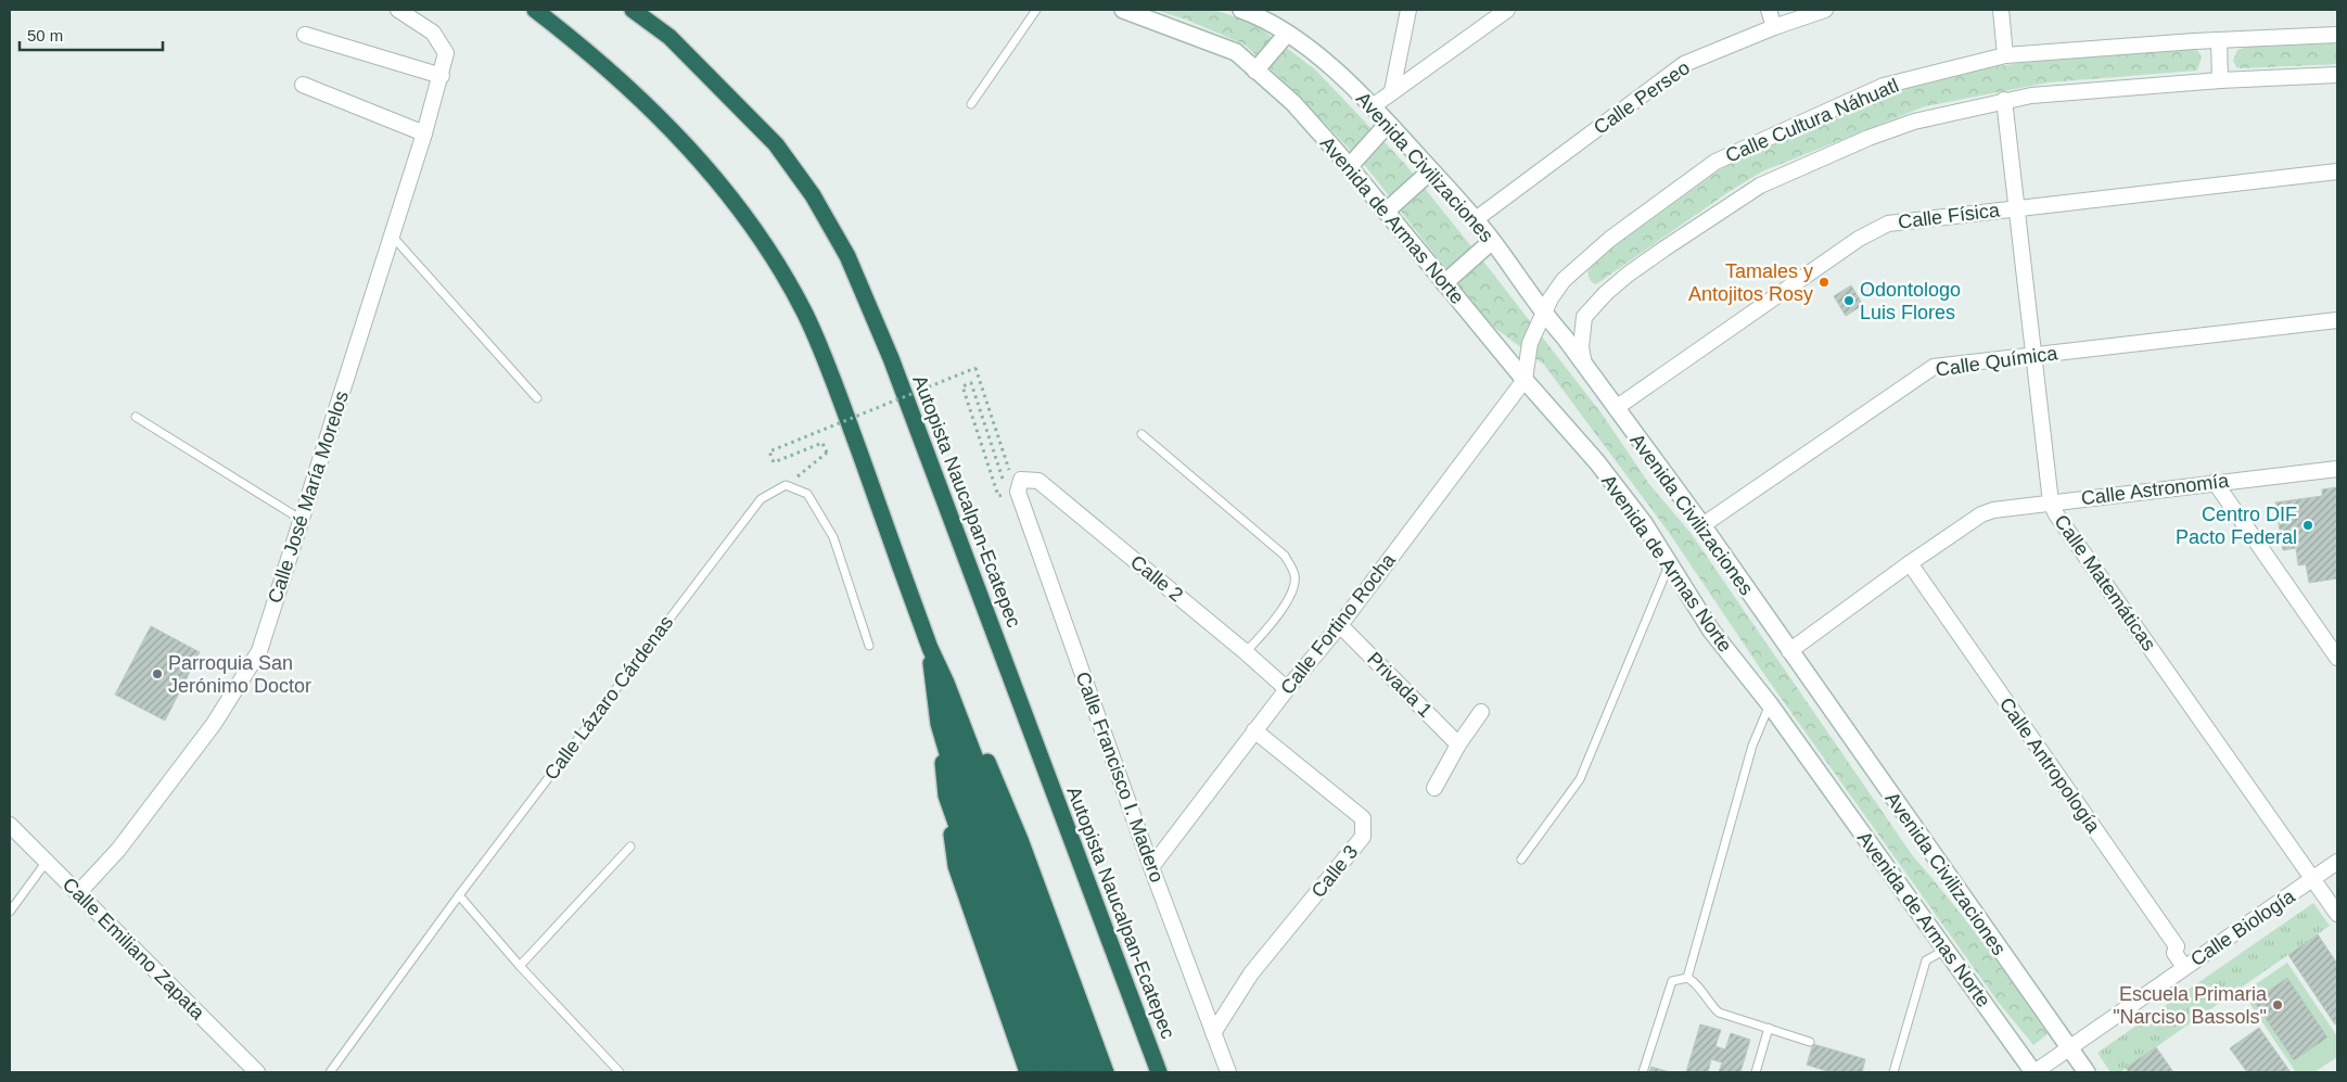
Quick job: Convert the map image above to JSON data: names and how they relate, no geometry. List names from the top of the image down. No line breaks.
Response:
{"streets":{"highway":["Autopista Naucalpan-Ecatepec"],"main road":["Avenida Civilizaciones","Avenida de Armas Norte"],"street":["Calle Perseo","Calle Cultura Náhuatl","Calle Física","Calle Química","Calle Astronomía","Calle José María Morelos","Calle 2","Calle Matemáticas","Calle Fortino Rocha","Privada 1","Calle Antropología","Calle Francisco I. Madero","Calle 3","Calle Biología","Calle Emiliano Zapata"],"lane":["Calle Lázaro Cárdenas"]},"crossings":[["Calle Perseo","Avenida Civilizaciones"],["Calle Cultura Náhuatl","Avenida Civilizaciones"],["Calle Cultura Náhuatl","Avenida de Armas Norte"],["Calle Cultura Náhuatl","Calle Matemáticas"],["Calle Cultura Náhuatl","Calle Fortino Rocha"],["Avenida Civilizaciones","Calle Física"],["Avenida Civilizaciones","Calle Química"],["Avenida Civilizaciones","Calle Astronomía"],["Avenida Civilizaciones","Calle Biología"],["Calle Física","Calle Matemáticas"],["Avenida de Armas Norte","Calle Fortino Rocha"],["Avenida de Armas Norte","Calle Biología"],["Calle Química","Calle Matemáticas"],["Calle Astronomía","Calle Matemáticas"],["Calle Astronomía","Calle Antropología"],["Calle José María Morelos","Calle Emiliano Zapata"],["Calle 2","Calle Fortino Rocha"],["Calle 2","Calle Francisco I. Madero"],["Calle Matemáticas","Calle Biología"],["Calle Fortino Rocha","Privada 1"],["Calle Fortino Rocha","Calle Francisco I. Madero"],["Calle Fortino Rocha","Calle 3"],["Calle Antropología","Calle Biología"],["Calle Francisco I. Madero","Calle 3"]],"places":["Tamales y Antojitos Rosy","Odontologo Luis Flores","Centro DIF Pacto Federal","Parroquia San Jerónimo Doctor","Escuela Primaria \"Narciso Bassols\""],"scale_bar":"50 m"}
